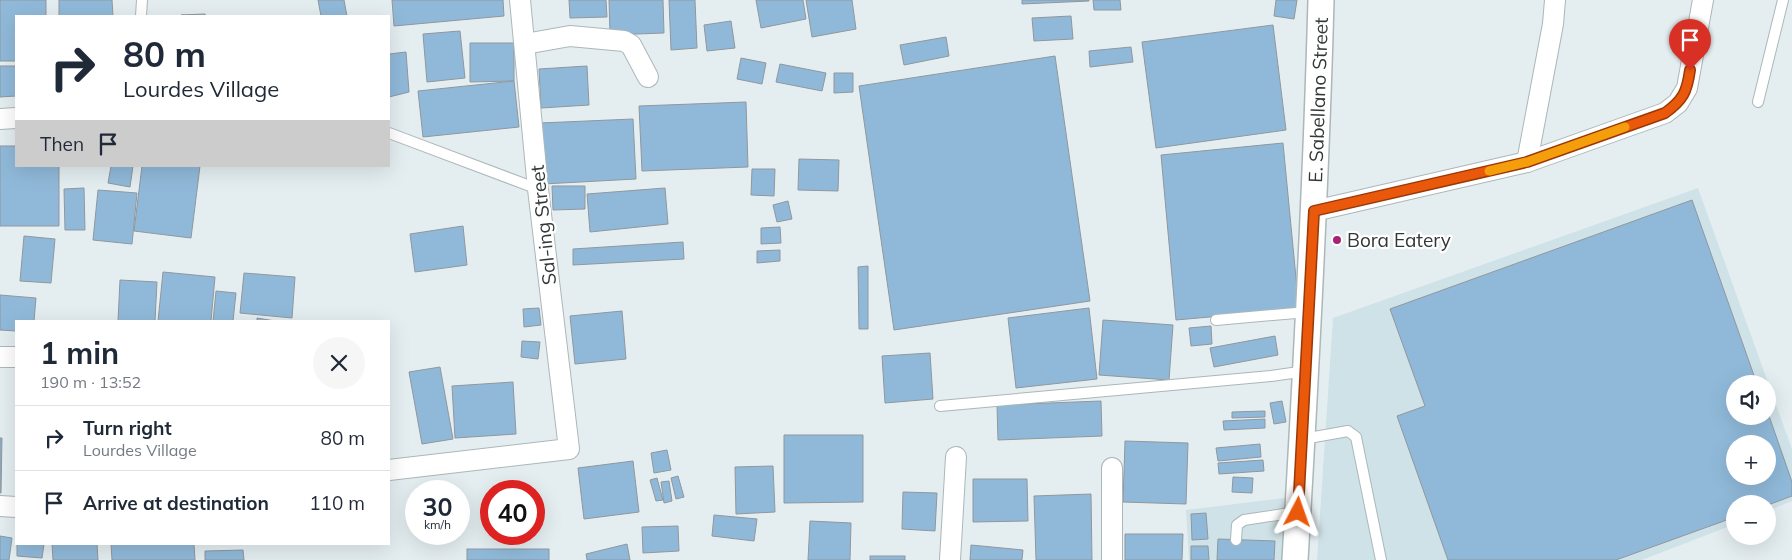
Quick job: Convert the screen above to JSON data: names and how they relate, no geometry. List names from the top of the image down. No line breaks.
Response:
{"streets":{"street":["E. Sabellano Street","Sal-ing Street"]},"places":["Bora Eatery"],"page":{"turn":["80 m","Lourdes Village"],"then":"Then","heading":["1 min","190 m · 13:52"],"map_buttons":["+","−"],"list":[{"name":"Turn right","note":"Lourdes Village","value":"80 m"},{"name":"Arrive at destination","value":"110 m"}],"speed":"30 km/h","limit":"40"}}
